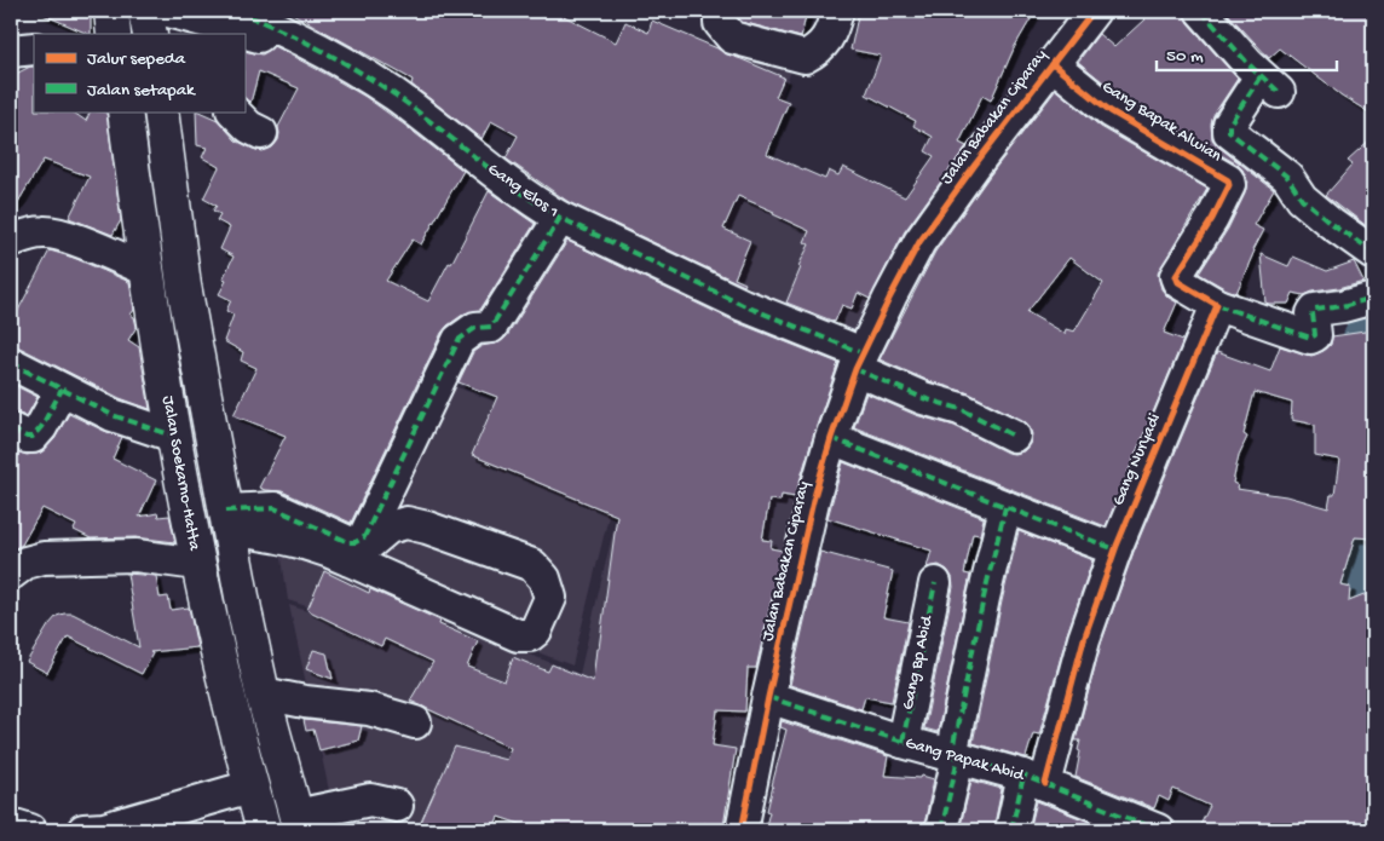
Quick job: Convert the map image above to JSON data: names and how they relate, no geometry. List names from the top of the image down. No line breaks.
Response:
{"streets":{"highway":["Jalan Soekarno-Hatta"],"street":["Jalan Babakan Ciparay","Gang Bapak Alwian","Gang Elos 1","Gang Nuryadi","Gang Bp Abid","Gang Papak Abid"]},"crossings":[["Jalan Babakan Ciparay","Gang Bapak Alwian"],["Jalan Babakan Ciparay","Gang Elos 1"],["Jalan Babakan Ciparay","Gang Papak Abid"],["Gang Bapak Alwian","Gang Nuryadi"],["Gang Nuryadi","Gang Papak Abid"],["Gang Bp Abid","Gang Papak Abid"]],"legend":["Jalur sepeda","Jalan setapak"],"scale_bar":"50 m"}
